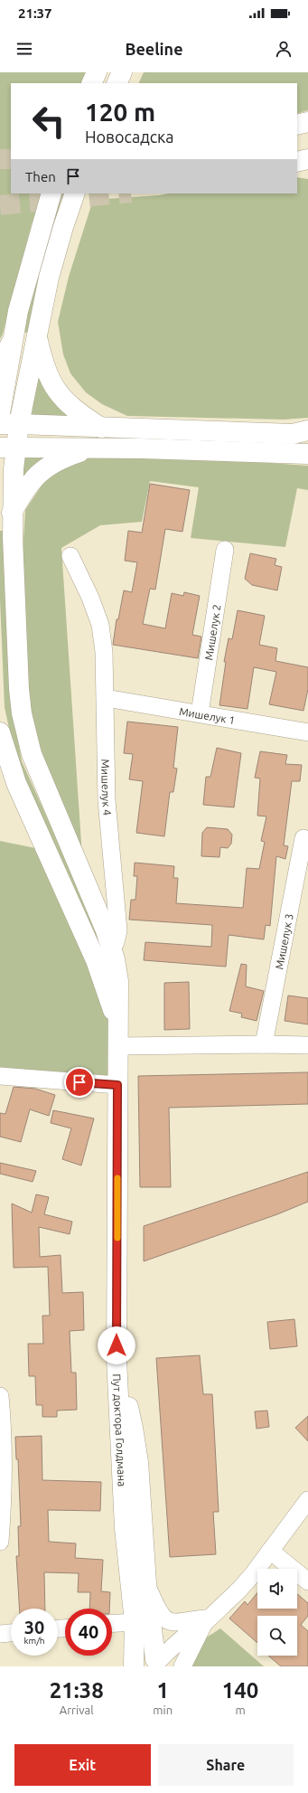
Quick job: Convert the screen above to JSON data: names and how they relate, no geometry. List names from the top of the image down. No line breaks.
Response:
{"streets":{"main road":["Пут доктора Голдмана"],"street":["Мишелук 2","Мишелук 1","Мишелук 4","Мишелук 3"]},"crossings":[["Мишелук 2","Мишелук 1"],["Мишелук 1","Мишелук 4"]],"page":{"status":"21:37","header":"Beeline","turn":["120 m","Новосадска"],"then":"Then","speed":"30 km/h","limit":"40","eta":["21:38","Arrival","1","min","140","m"],"buttons":["Exit","Share"]}}
